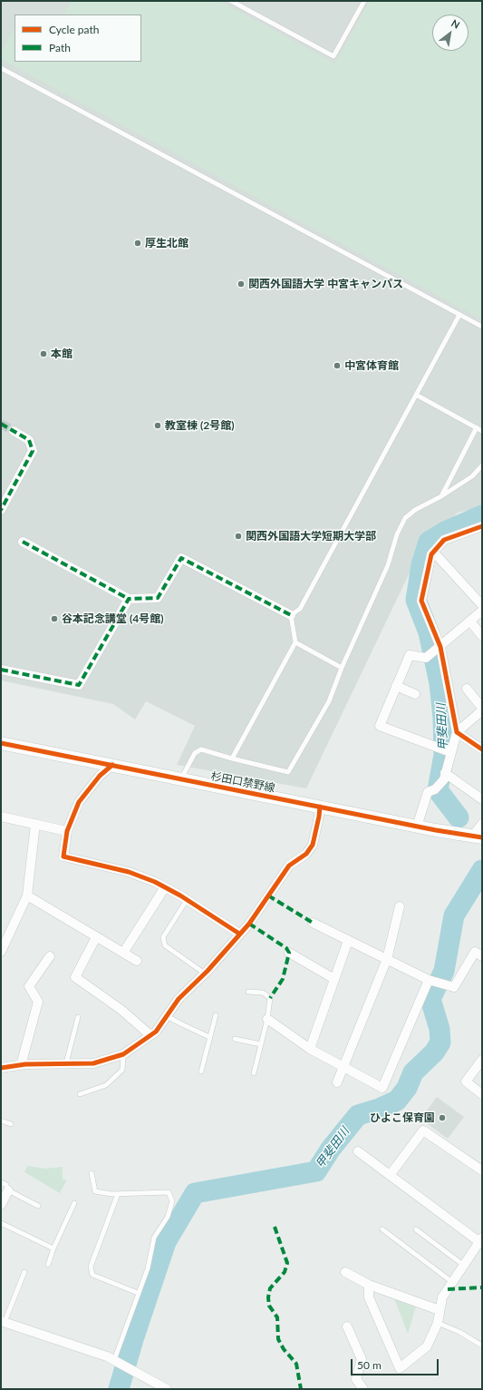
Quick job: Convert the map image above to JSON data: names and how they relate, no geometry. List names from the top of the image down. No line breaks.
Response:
{"streets":{"main road":["杉田口禁野線"]},"water":["甲斐田川"],"places":["厚生北館","関西外国語大学 中宮キャンパス","本館","中宮体育館","教室棟 (2号館)","関西外国語大学短期大学部","谷本記念講堂 (4号館)","ひよこ保育園"],"legend":["Cycle path","Path"],"scale_bar":"50 m","north":"top right"}
